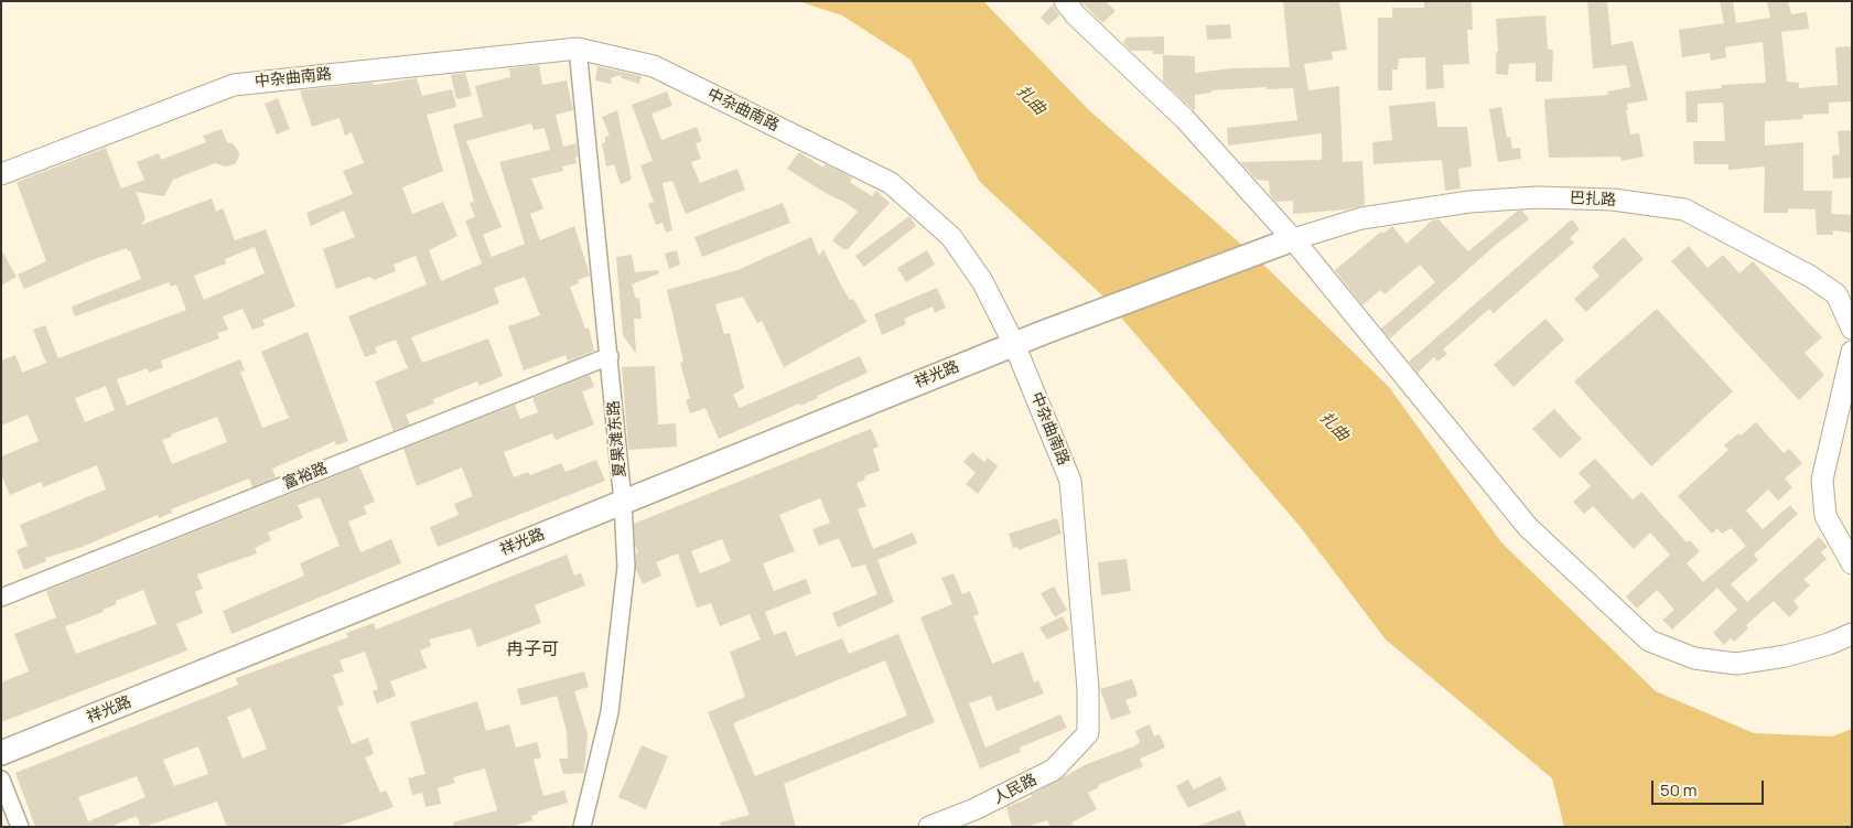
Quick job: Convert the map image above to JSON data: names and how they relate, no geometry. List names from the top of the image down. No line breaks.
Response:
{"streets":{"main road":["祥光路"],"street":["中杂曲南路","巴扎路","夏果滩东路","富裕路","人民路"]},"crossings":[["中杂曲南路","祥光路"],["中杂曲南路","夏果滩东路"],["中杂曲南路","人民路"],["巴扎路","祥光路"],["祥光路","夏果滩东路"],["夏果滩东路","富裕路"]],"districts":["冉子可"],"water":["扎曲"],"scale_bar":"50 m"}
